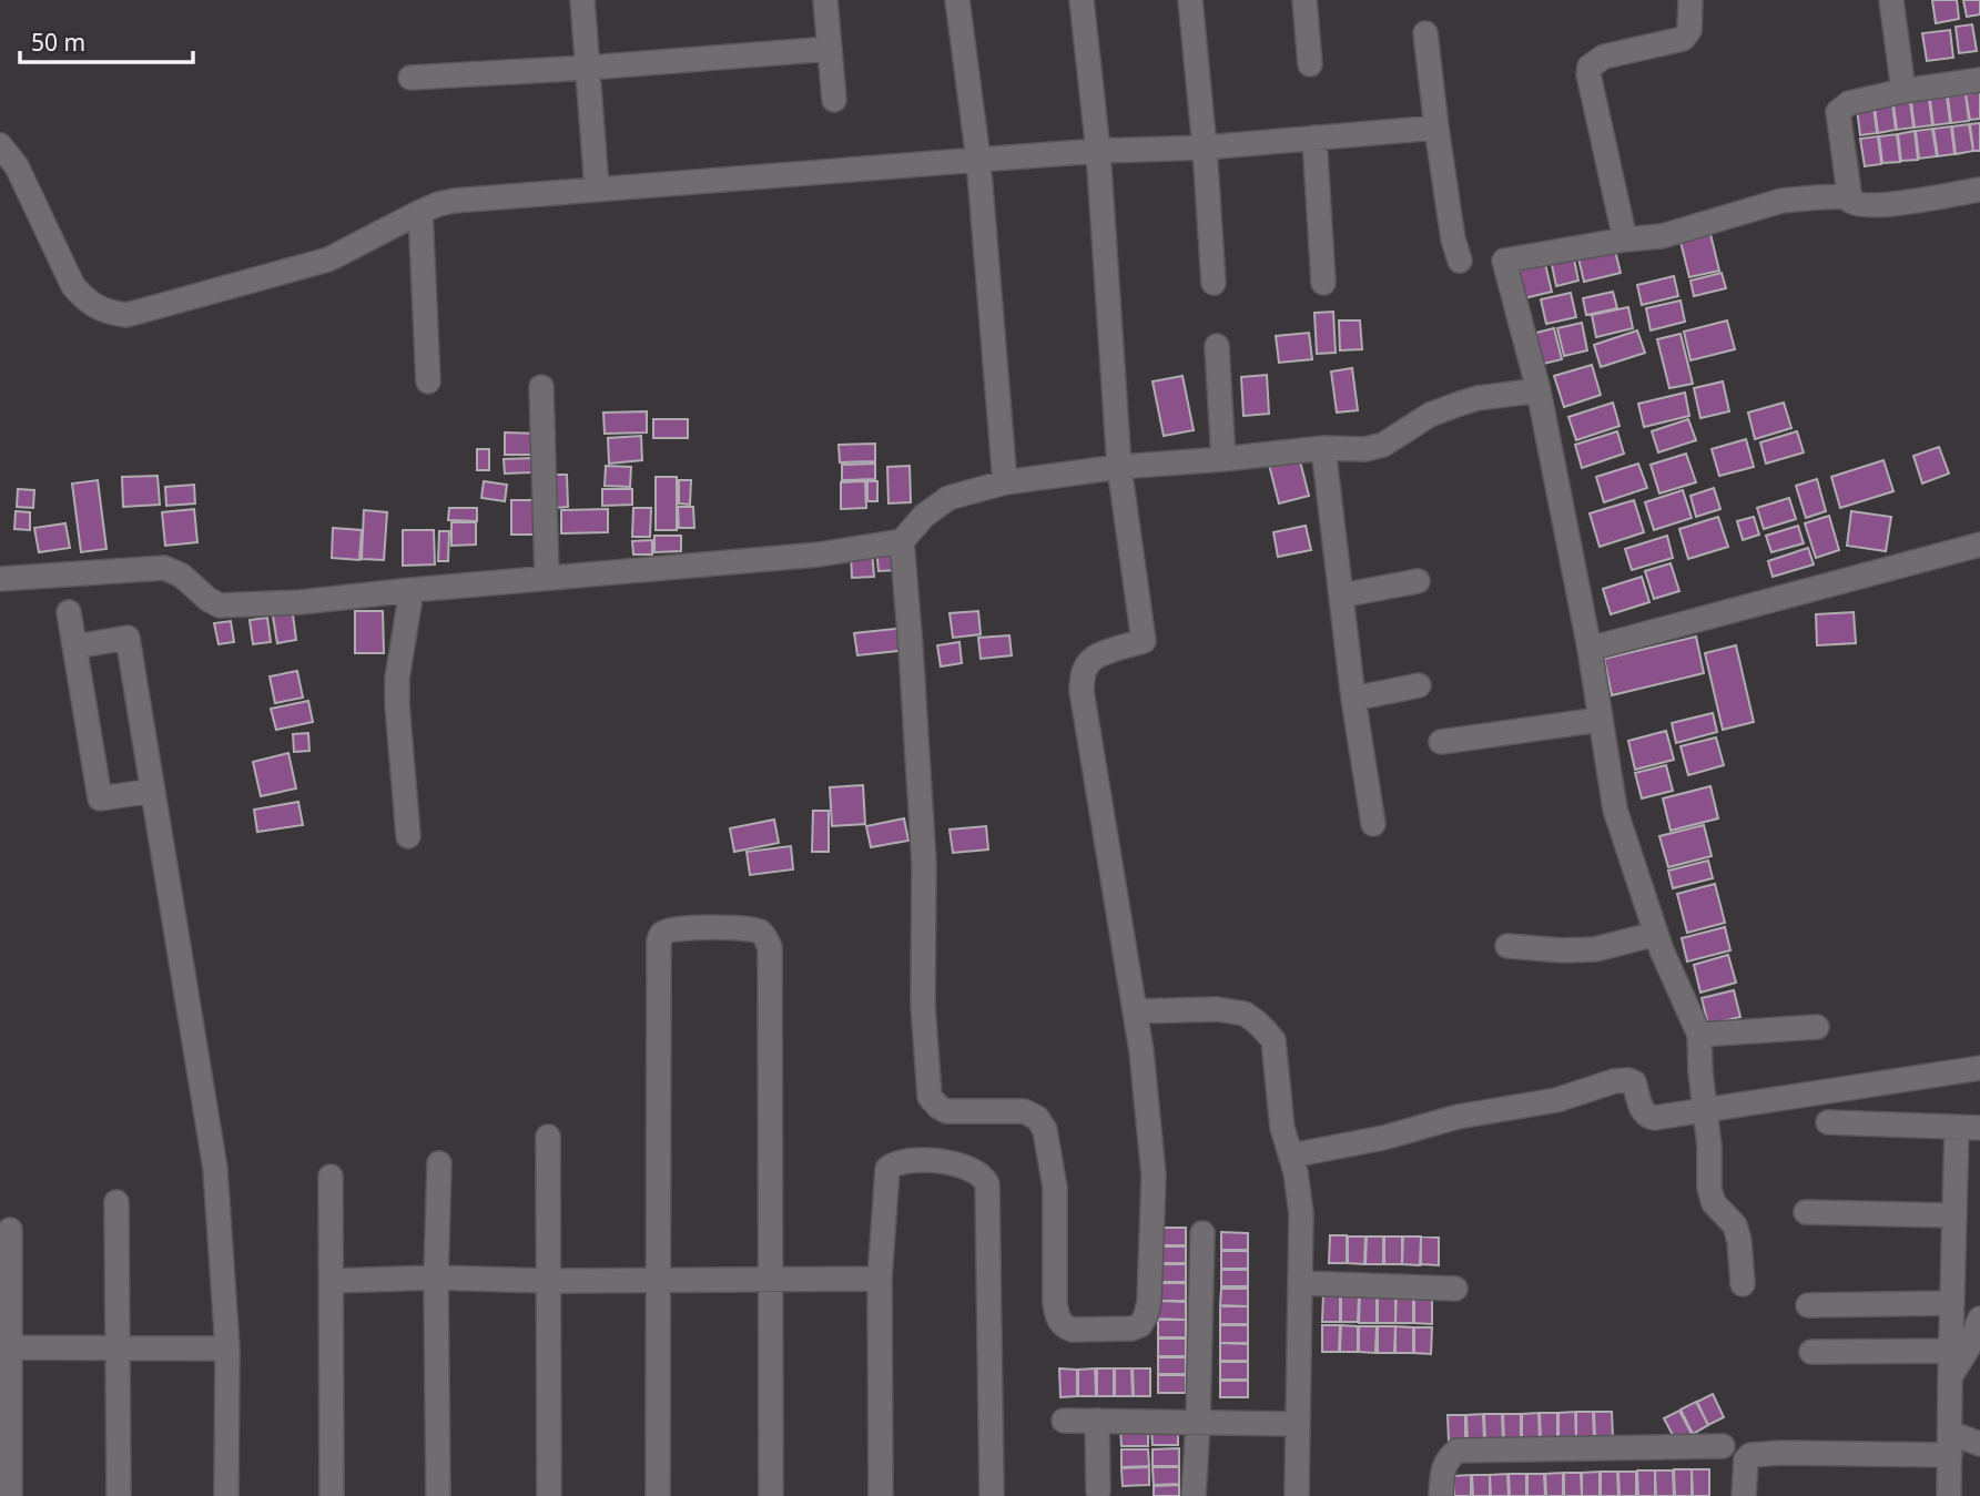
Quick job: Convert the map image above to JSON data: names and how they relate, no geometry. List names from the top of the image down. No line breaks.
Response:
{"scale_bar":"50 m"}
